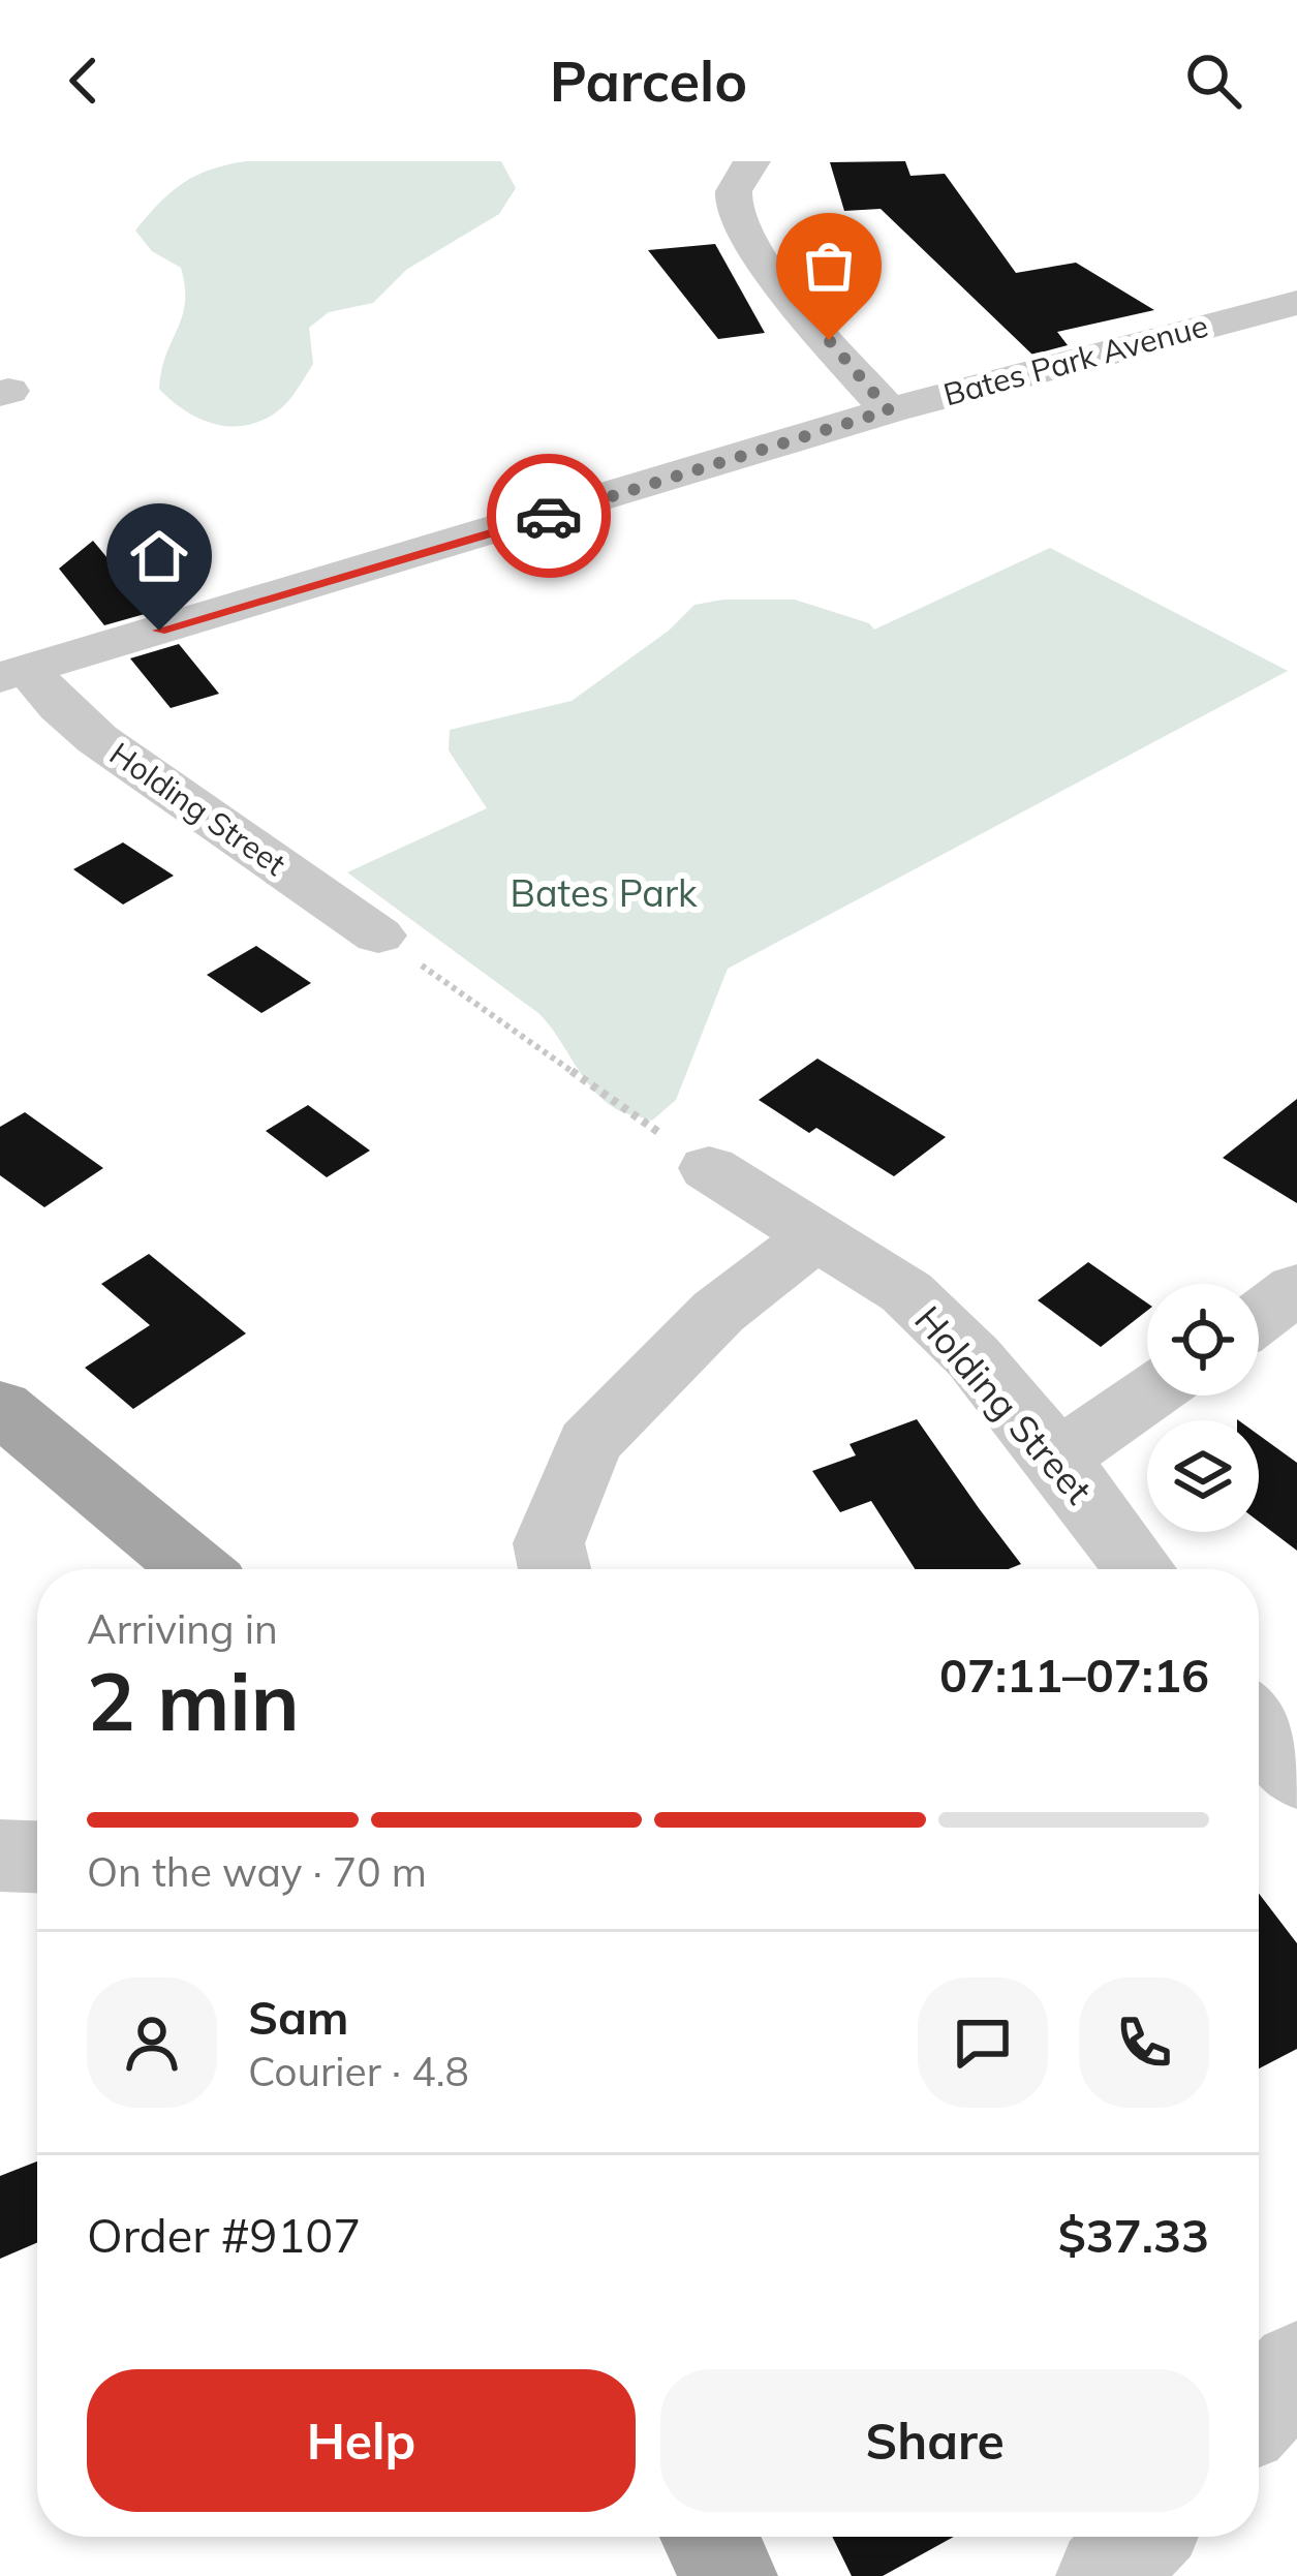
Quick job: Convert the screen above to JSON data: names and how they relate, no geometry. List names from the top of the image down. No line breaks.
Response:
{"streets":{"street":["Bates Park Avenue","Holding Street"]},"crossings":[["Bates Park Avenue","Holding Street"]],"parks":["Bates Park"],"page":{"header":"Parcelo","heading":["2 min","Arriving in","07:11–07:16"],"panel":["Sam","Courier · 4.8","Order #9107","$37.33"],"bar":"On the way · 70 m","buttons":["Help","Share"]}}
